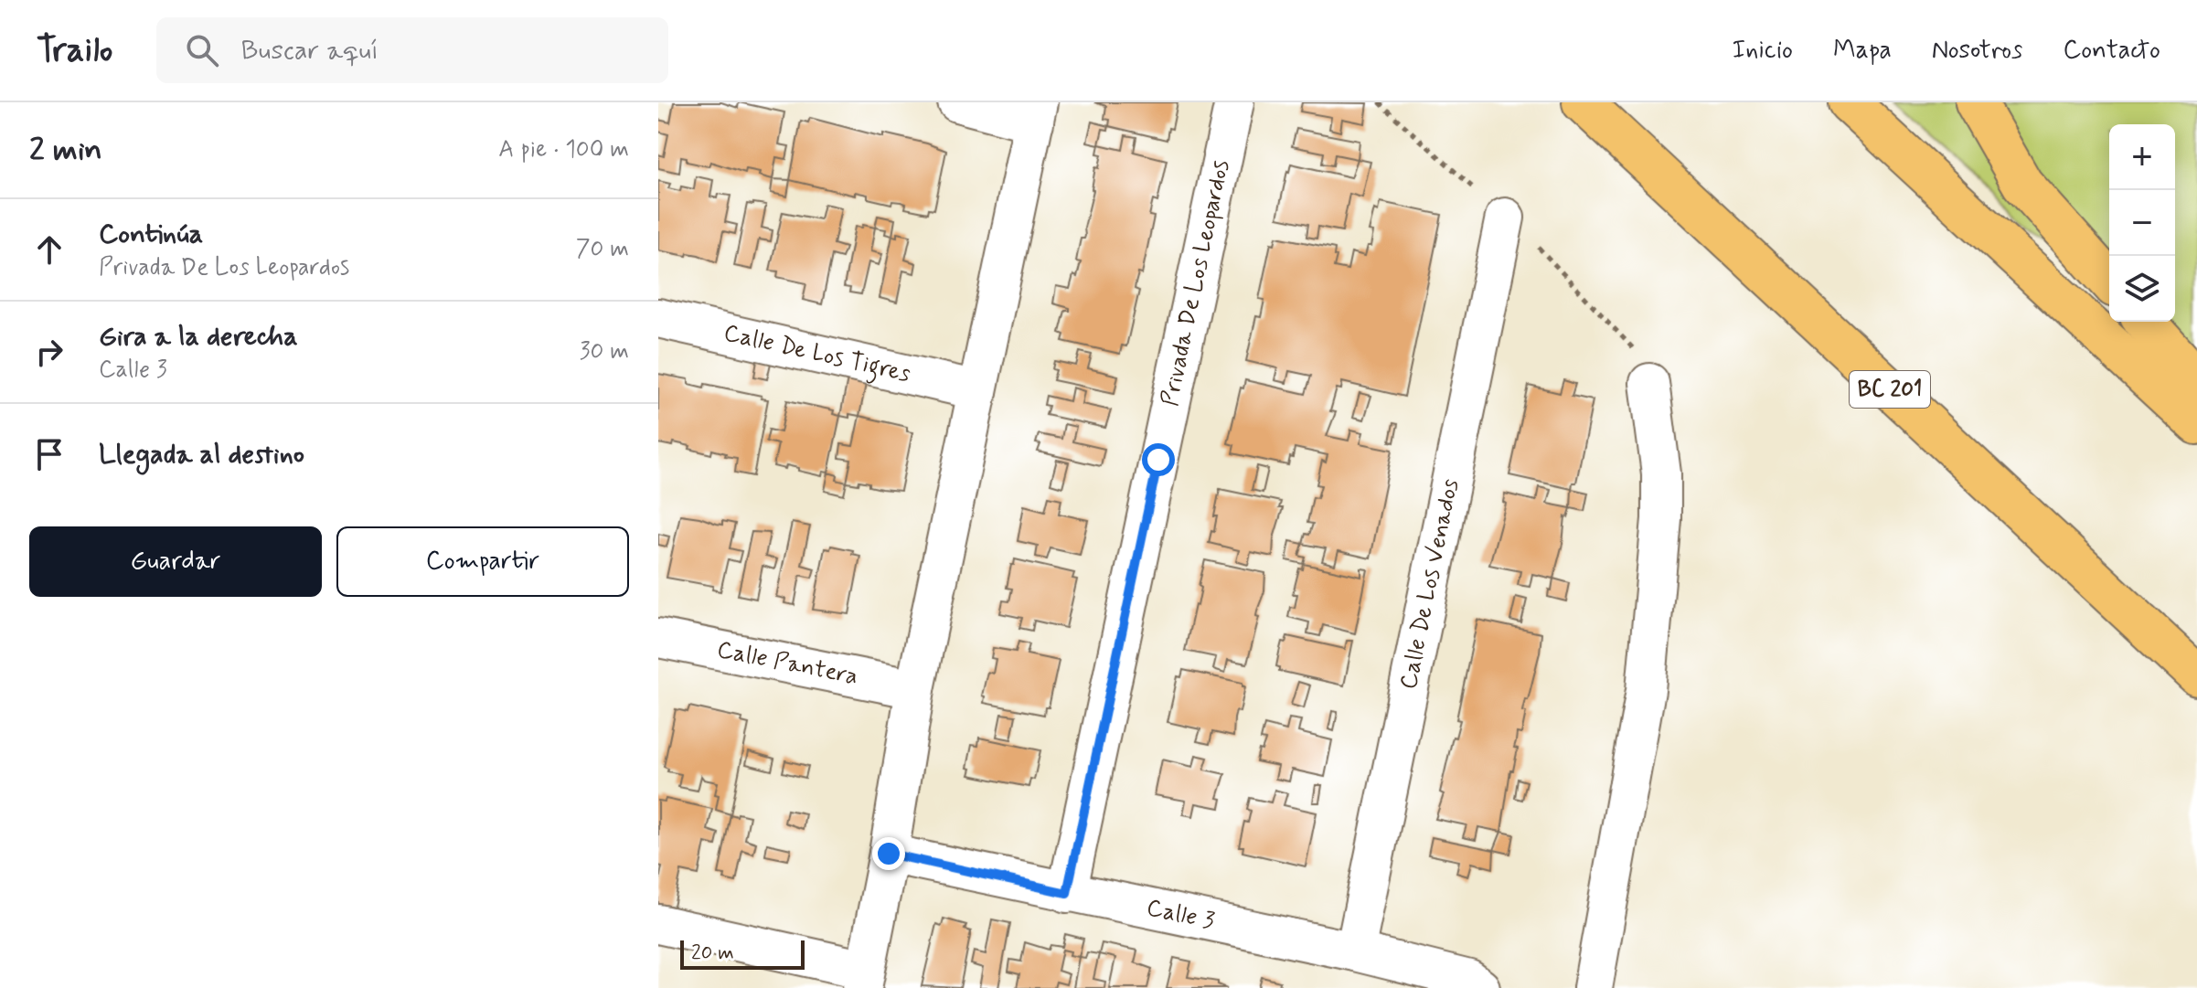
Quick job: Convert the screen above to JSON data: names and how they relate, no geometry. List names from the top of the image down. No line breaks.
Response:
{"streets":{"highway":["BC 201"],"street":["Privada De Los Leopardos","Calle De Los Tigres","Calle De Los Venados","Calle Pantera","Calle 3"]},"crossings":[["Privada De Los Leopardos","Calle 3"],["Calle De Los Venados","Calle 3"]],"scale_bar":"20 m","page":{"header":"Trailo","search":"Buscar aquí","nav":["Inicio","Mapa","Nosotros","Contacto"],"heading":["2 min","A pie · 100 m"],"map_buttons":["+","−"],"list":[["Continúa","Privada De Los Leopardos","70 m"],["Gira a la derecha","Calle 3","30 m"],"Llegada al destino"],"buttons":["Guardar","Compartir"],"scale":"20 m"}}
